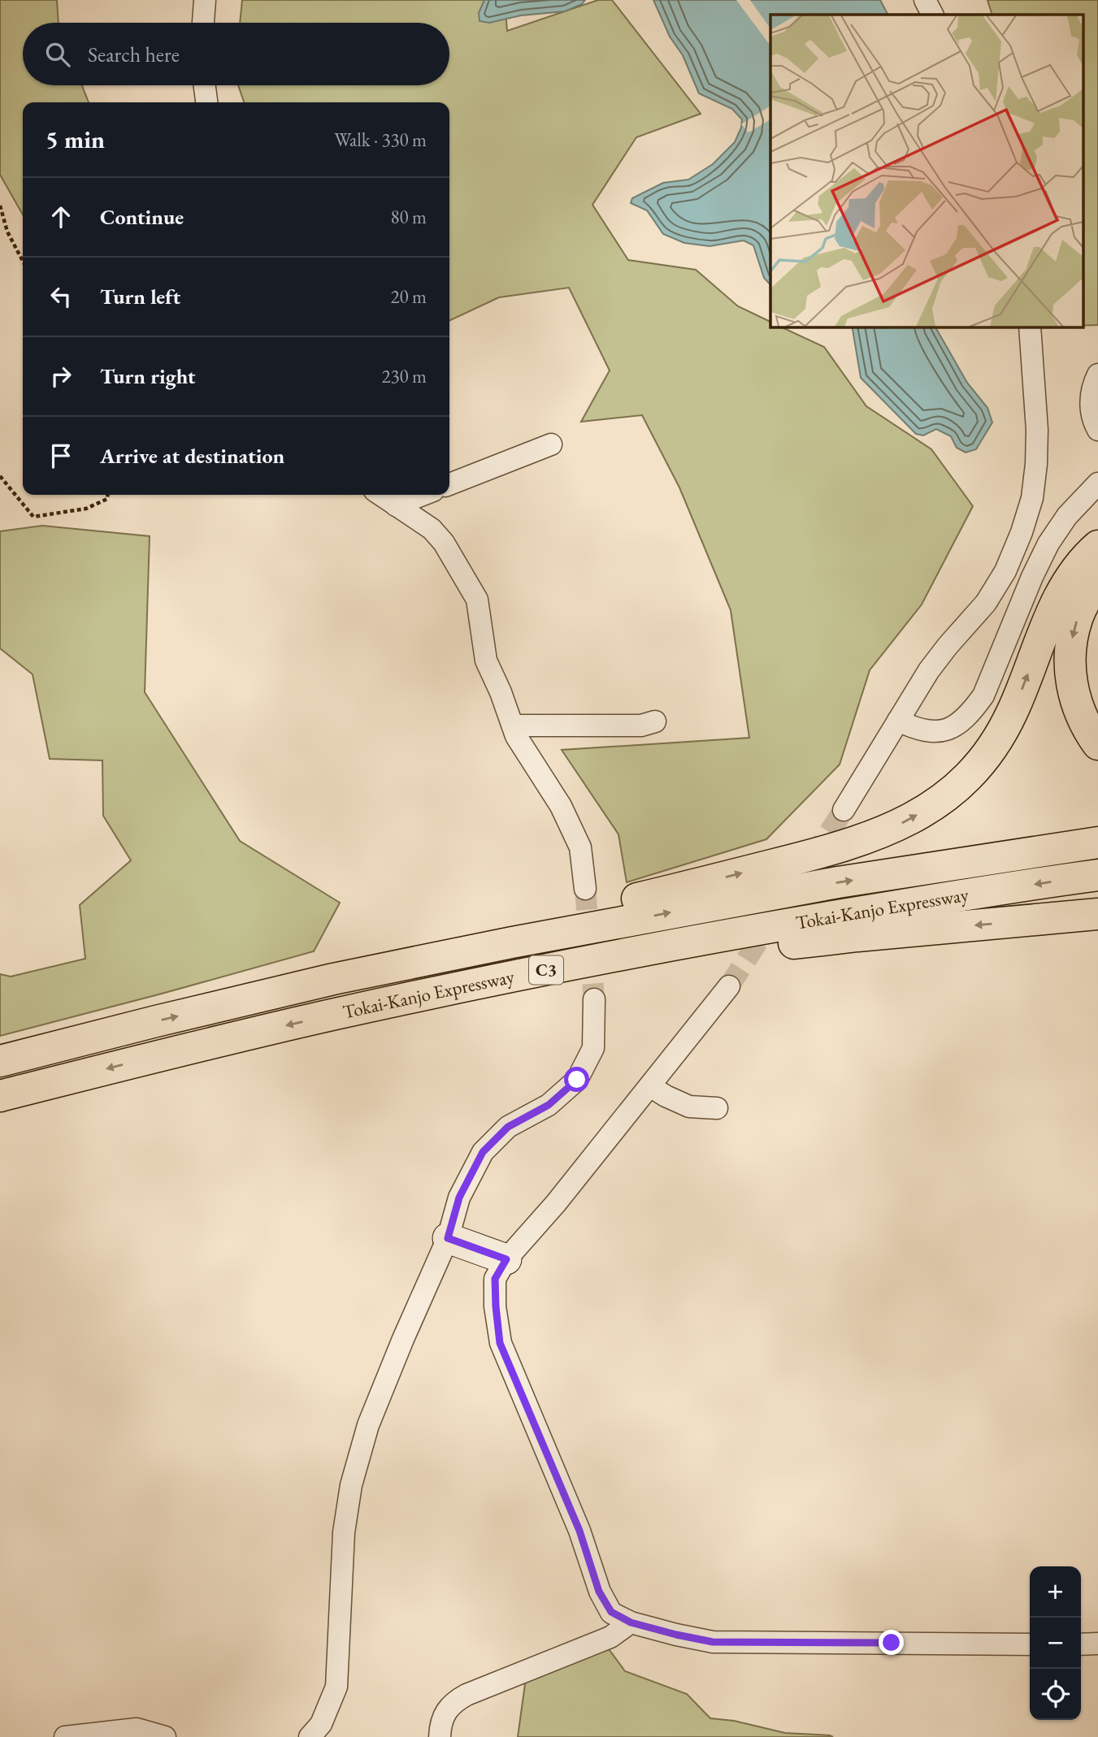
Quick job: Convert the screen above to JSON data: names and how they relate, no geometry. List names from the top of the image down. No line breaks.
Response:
{"streets":{"highway":["Tokai-Kanjo Expressway","C3"]},"page":{"search":"Search here","heading":["5 min","Walk · 330 m"],"list":[["Continue","80 m"],["Turn left","20 m"],["Turn right","230 m"],"Arrive at destination"],"map_buttons":["+","−"]}}
